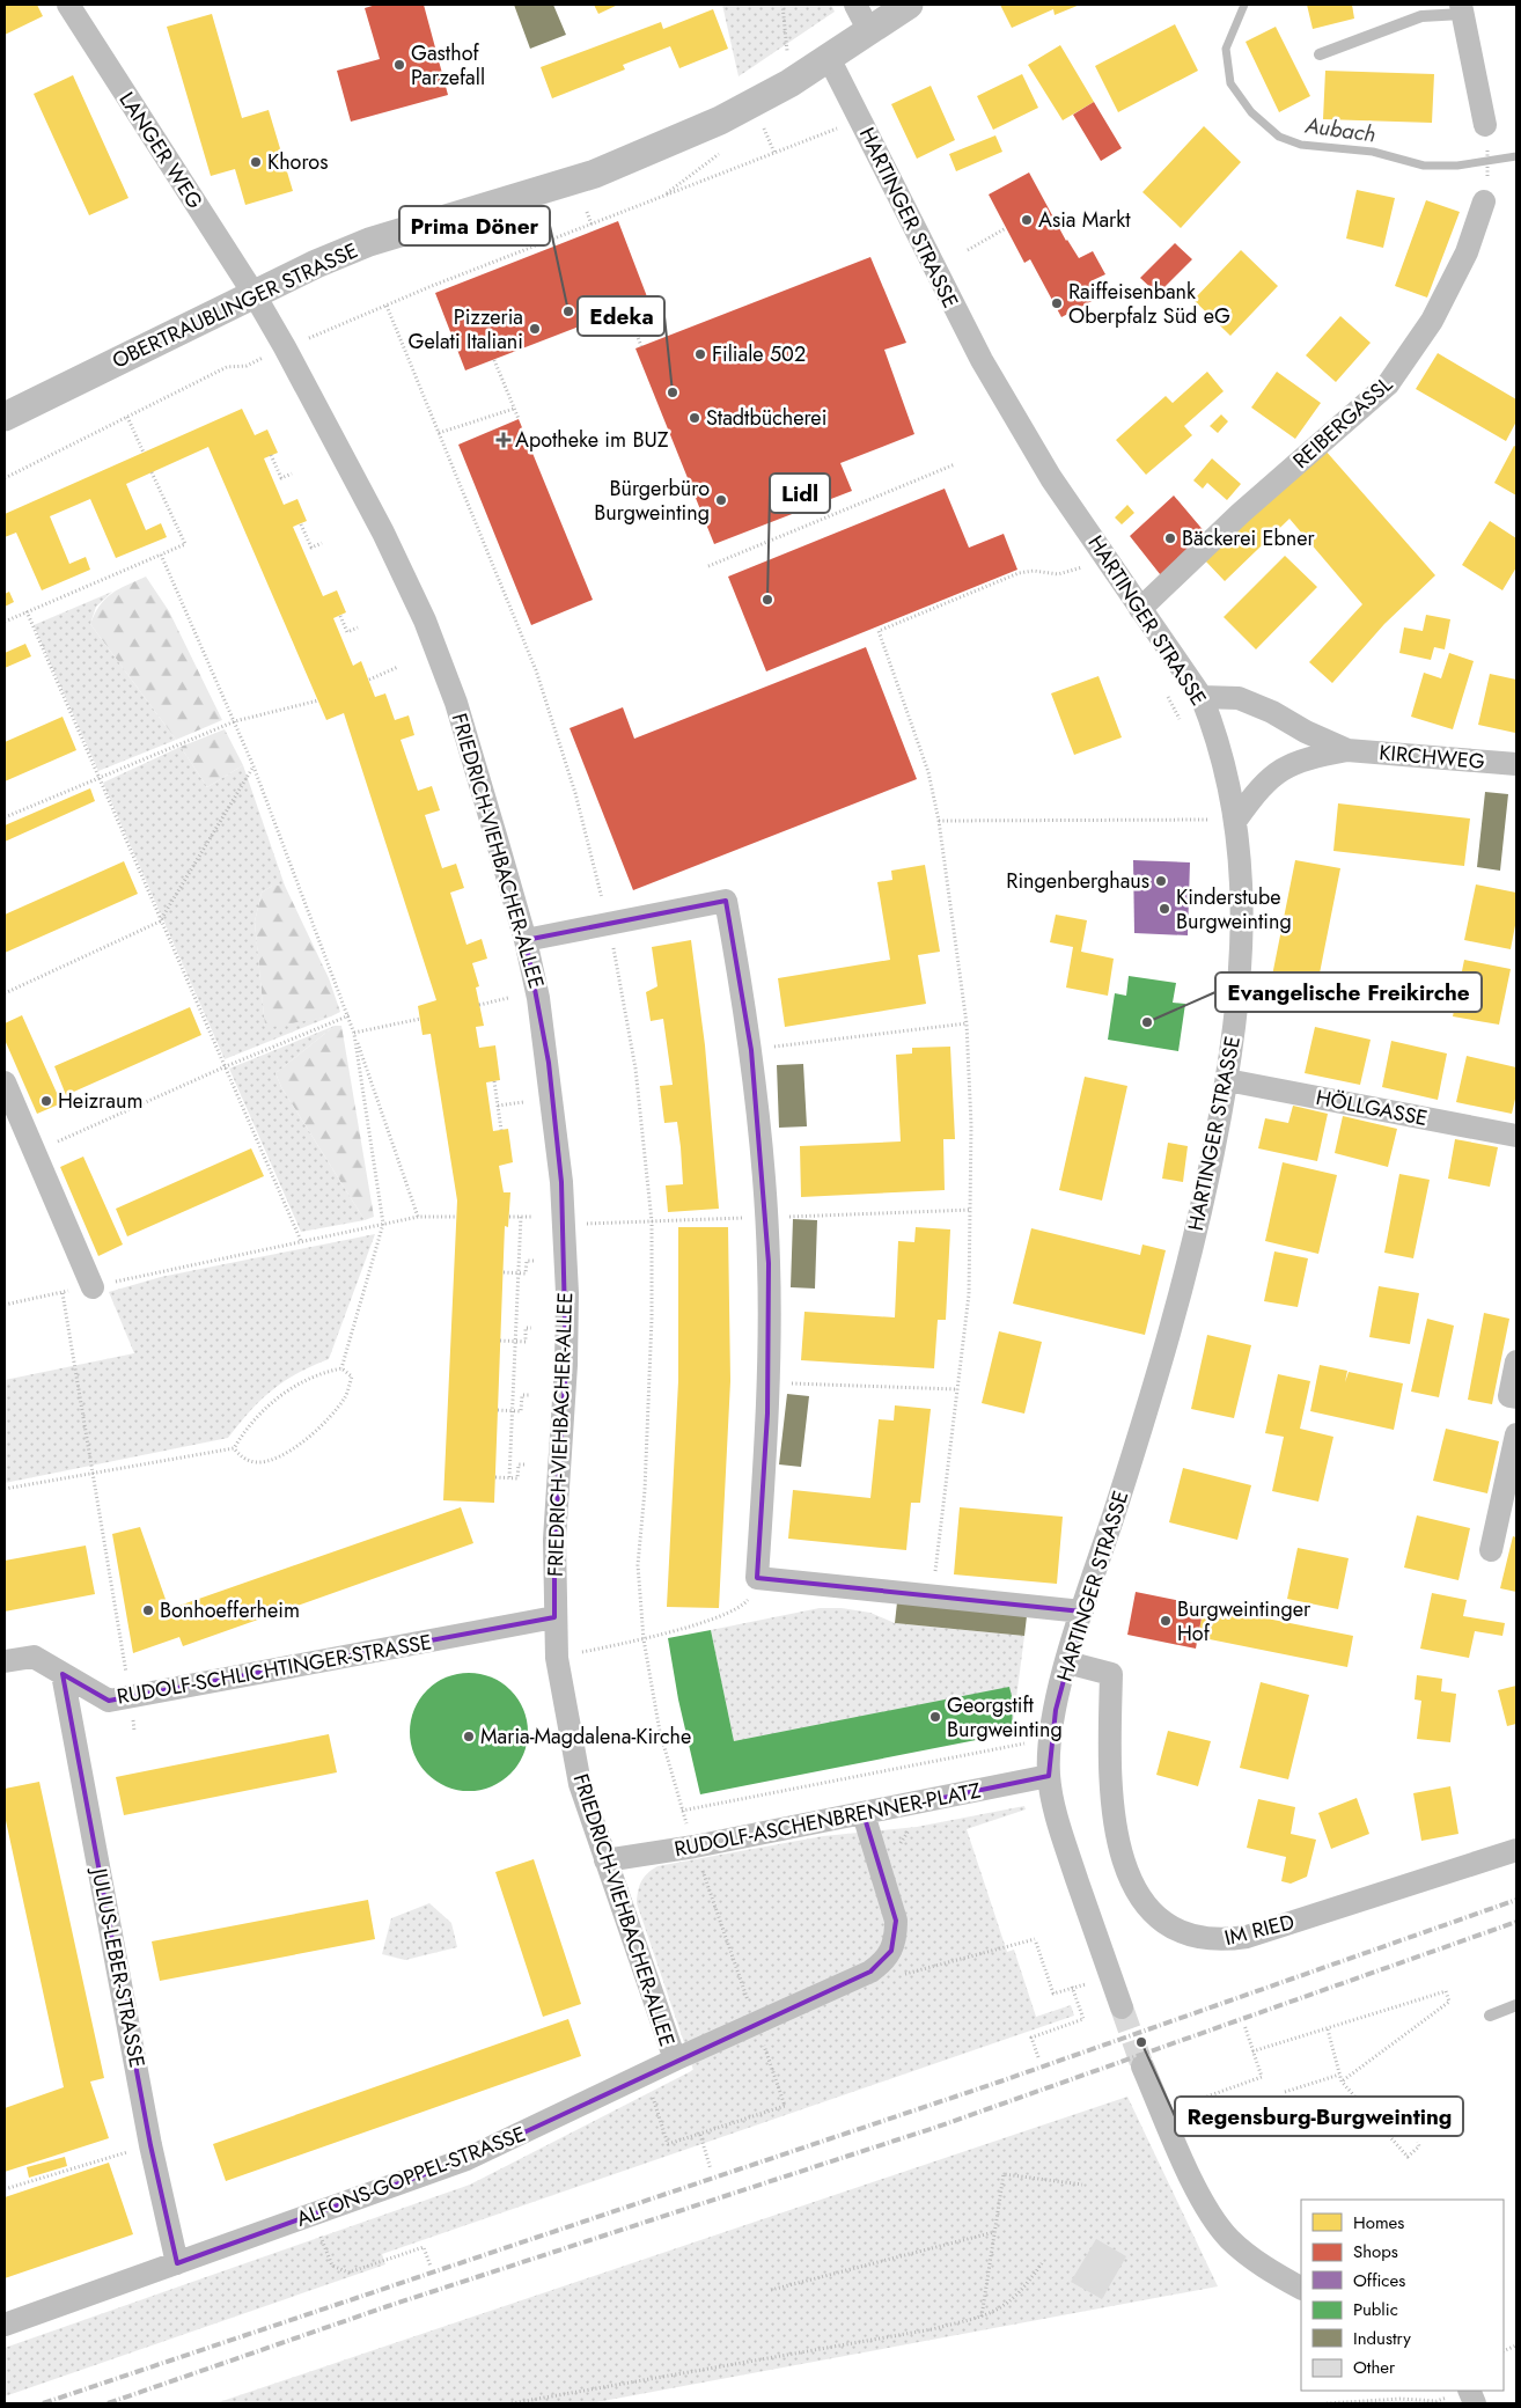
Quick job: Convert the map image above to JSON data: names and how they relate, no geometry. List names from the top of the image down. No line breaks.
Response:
{"streets":{"street":["LANGER WEG","HARTINGER STRASSE","OBERTRAUBLINGER STRASSE","REIBERGASSL","KIRCHWEG","FRIEDRICH-VIEHBACHER-ALLEE","HÖLLGASSE","RUDOLF-SCHLICHTINGER-STRASSE","RUDOLF-ASCHENBRENNER-PLATZ","IM RIED","JULIUS-LEBER-STRASSE","ALFONS-GOPPEL-STRASSE"]},"crossings":[["LANGER WEG","OBERTRAUBLINGER STRASSE"],["LANGER WEG","FRIEDRICH-VIEHBACHER-ALLEE"],["HARTINGER STRASSE","OBERTRAUBLINGER STRASSE"],["HARTINGER STRASSE","REIBERGASSL"],["HARTINGER STRASSE","KIRCHWEG"],["HARTINGER STRASSE","HÖLLGASSE"],["HARTINGER STRASSE","RUDOLF-ASCHENBRENNER-PLATZ"],["HARTINGER STRASSE","IM RIED"],["OBERTRAUBLINGER STRASSE","FRIEDRICH-VIEHBACHER-ALLEE"],["FRIEDRICH-VIEHBACHER-ALLEE","RUDOLF-SCHLICHTINGER-STRASSE"],["FRIEDRICH-VIEHBACHER-ALLEE","RUDOLF-ASCHENBRENNER-PLATZ"],["FRIEDRICH-VIEHBACHER-ALLEE","ALFONS-GOPPEL-STRASSE"],["RUDOLF-SCHLICHTINGER-STRASSE","JULIUS-LEBER-STRASSE"],["RUDOLF-ASCHENBRENNER-PLATZ","ALFONS-GOPPEL-STRASSE"],["JULIUS-LEBER-STRASSE","ALFONS-GOPPEL-STRASSE"]],"water":["Aubach"],"places":{"other":["Gasthof Parzefall","Khoros","Asia Markt","Raiffeisenbank Oberpfalz Süd eG","Prima Döner","Pizzeria Gelati Italiani","Filiale 502","Edeka","Stadtbücherei","Bürgerbüro Burgweinting","Bäckerei Ebner","Lidl","Ringenberghaus","Kinderstube Burgweinting","Evangelische Freikirche","Heizraum","Bonhoefferheim","Burgweintinger Hof","Georgstift Burgweinting","Maria-Magdalena-Kirche","Regensburg-Burgweinting"],"health":["Apotheke im BUZ"]},"legend":["Homes","Shops","Offices","Public","Industry","Other"]}
